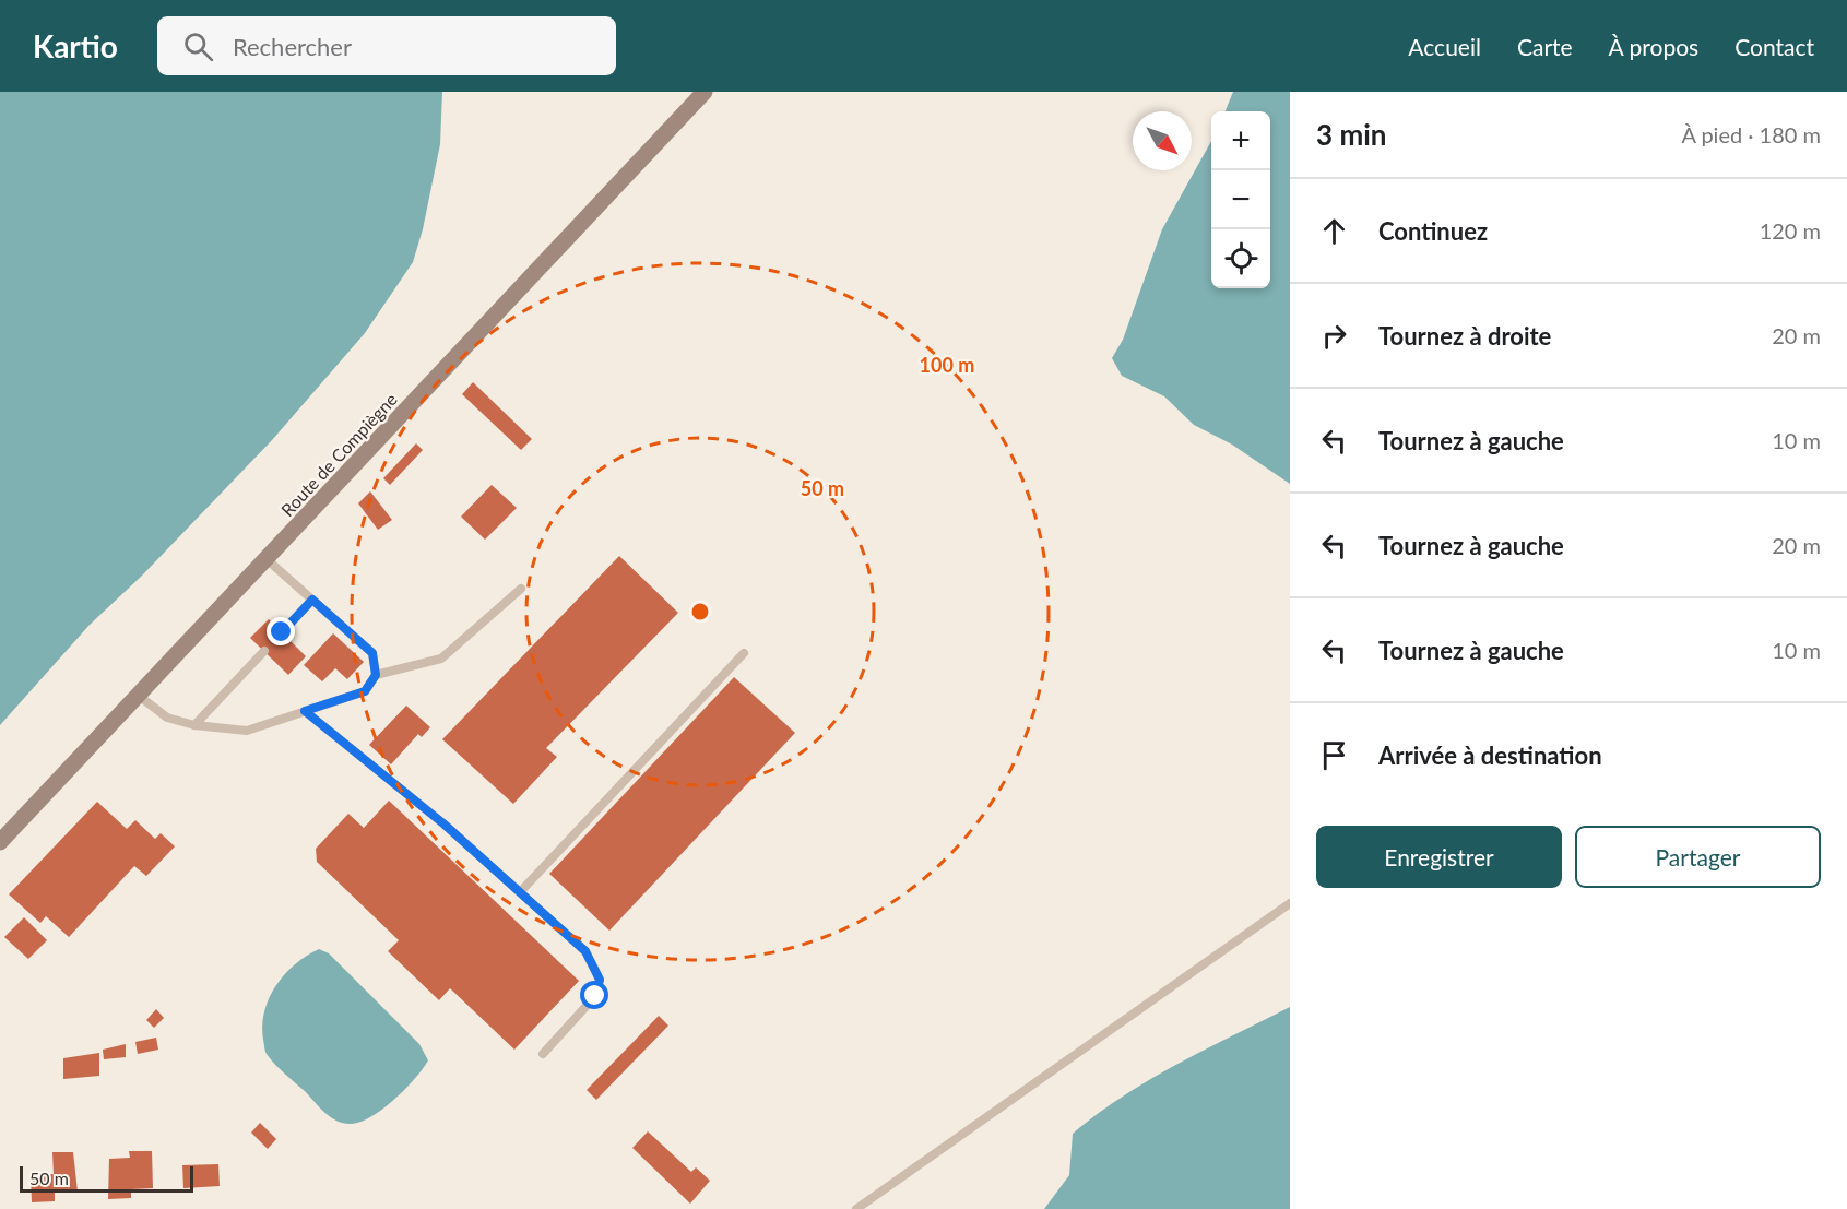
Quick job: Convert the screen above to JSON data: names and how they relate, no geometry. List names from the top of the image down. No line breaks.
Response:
{"streets":{"main road":["Route de Compiègne"]},"scale_bar":"50 m","north":"bottom right","page":{"header":"Kartio","search":"Rechercher","nav":["Accueil","Carte","À propos","Contact"],"heading":["3 min","À pied · 180 m"],"map_buttons":["+","−"],"list":[["Continuez","120 m"],["Tournez à droite","20 m"],["Tournez à gauche","10 m"],["Tournez à gauche","20 m"],["Tournez à gauche","10 m"],"Arrivée à destination"],"buttons":["Enregistrer","Partager"],"scale":"50 m"},"rings":["100 m","50 m"]}
